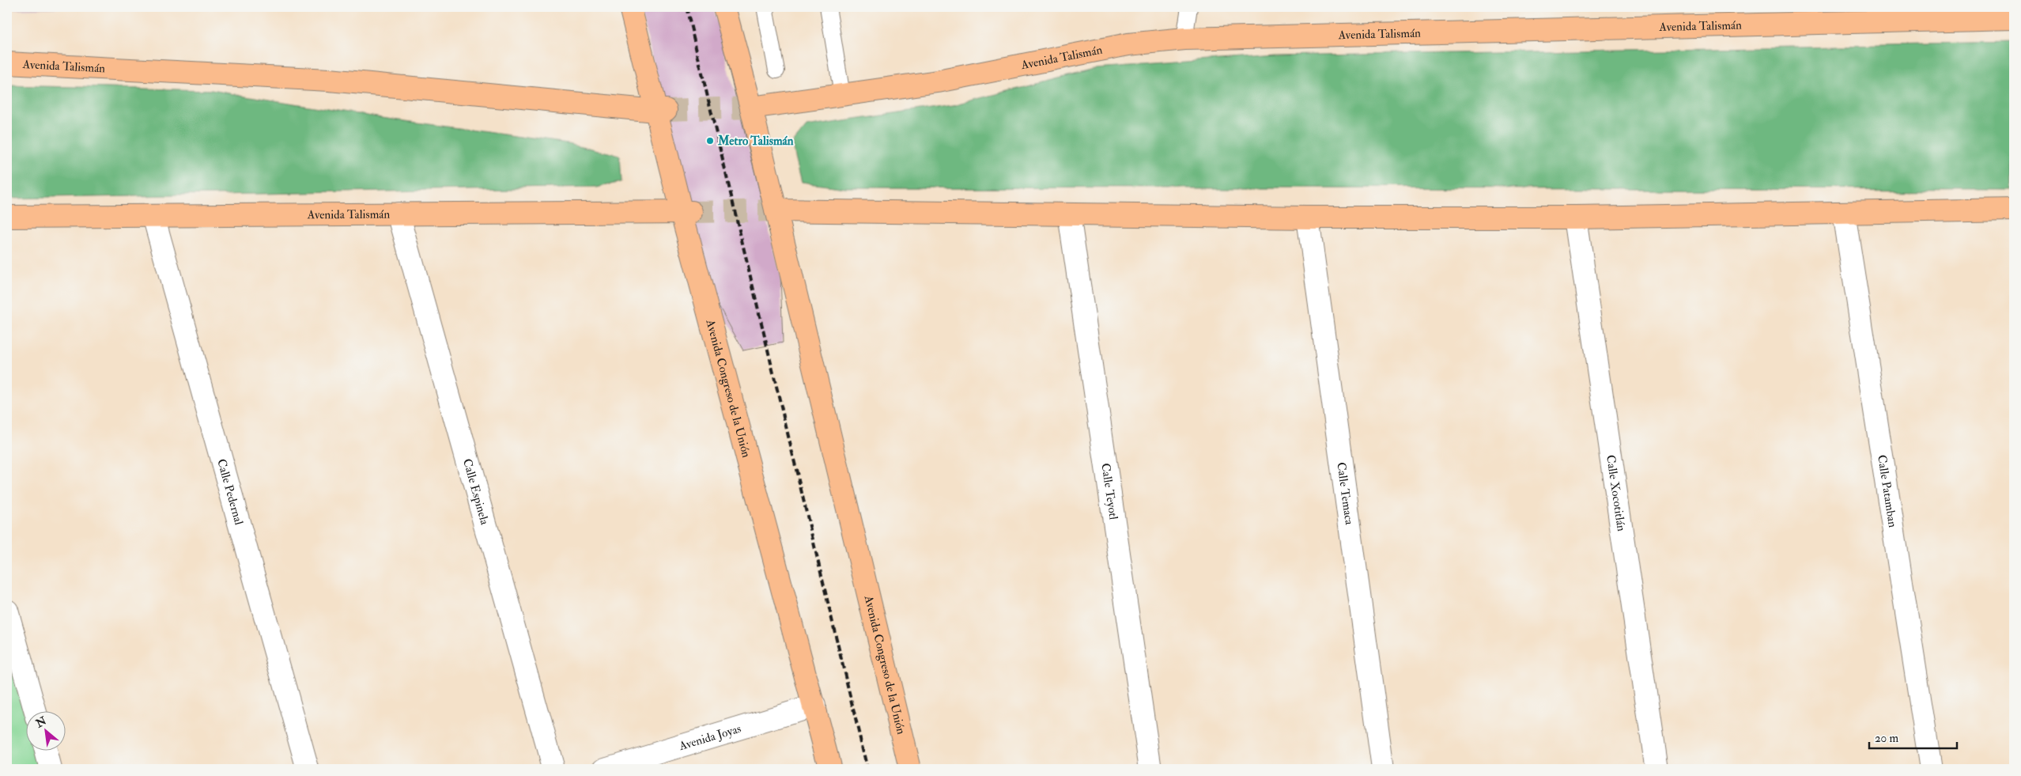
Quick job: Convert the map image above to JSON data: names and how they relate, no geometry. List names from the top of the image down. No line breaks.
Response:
{"streets":{"main road":["Avenida Talismán","Avenida Congreso de la Unión"],"street":["Calle Espinela","Calle Patamban","Calle Teyotl","Calle Pedernal","Calle Xocotitlán","Calle Temaca","Avenida Joyas"]},"crossings":[["Avenida Talismán","Avenida Congreso de la Unión"],["Avenida Talismán","Calle Espinela"],["Avenida Talismán","Calle Pedernal"],["Avenida Congreso de la Unión","Avenida Joyas"]],"places":["Metro Talismán"],"scale_bar":"20 m","north":"top left"}
